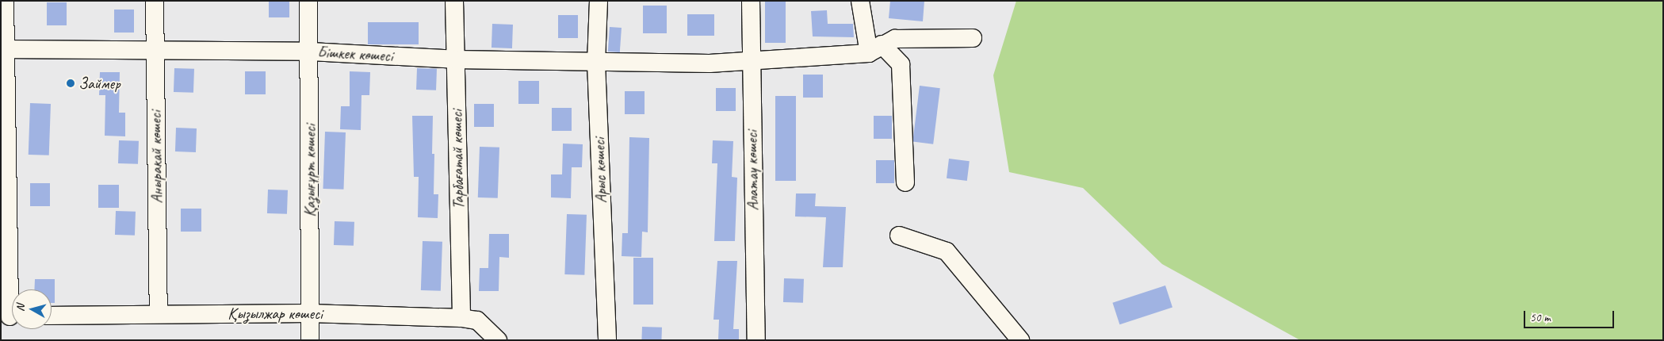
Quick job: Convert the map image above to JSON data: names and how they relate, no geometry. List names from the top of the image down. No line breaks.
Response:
{"streets":{"street":["Бішкек көшесі","Аныракай көшесі","Тарбағатай көшесі","Қазығұрт көшесі","Арыс көшесі","Алатау көшесі","Қызылжар көшесі"]},"crossings":[["Бішкек көшесі","Аныракай көшесі"],["Бішкек көшесі","Тарбағатай көшесі"],["Бішкек көшесі","Қазығұрт көшесі"],["Бішкек көшесі","Арыс көшесі"],["Бішкек көшесі","Алатау көшесі"],["Аныракай көшесі","Қызылжар көшесі"],["Тарбағатай көшесі","Қызылжар көшесі"],["Қазығұрт көшесі","Қызылжар көшесі"]],"places":["Займер"],"scale_bar":"50 m","north":"left"}
